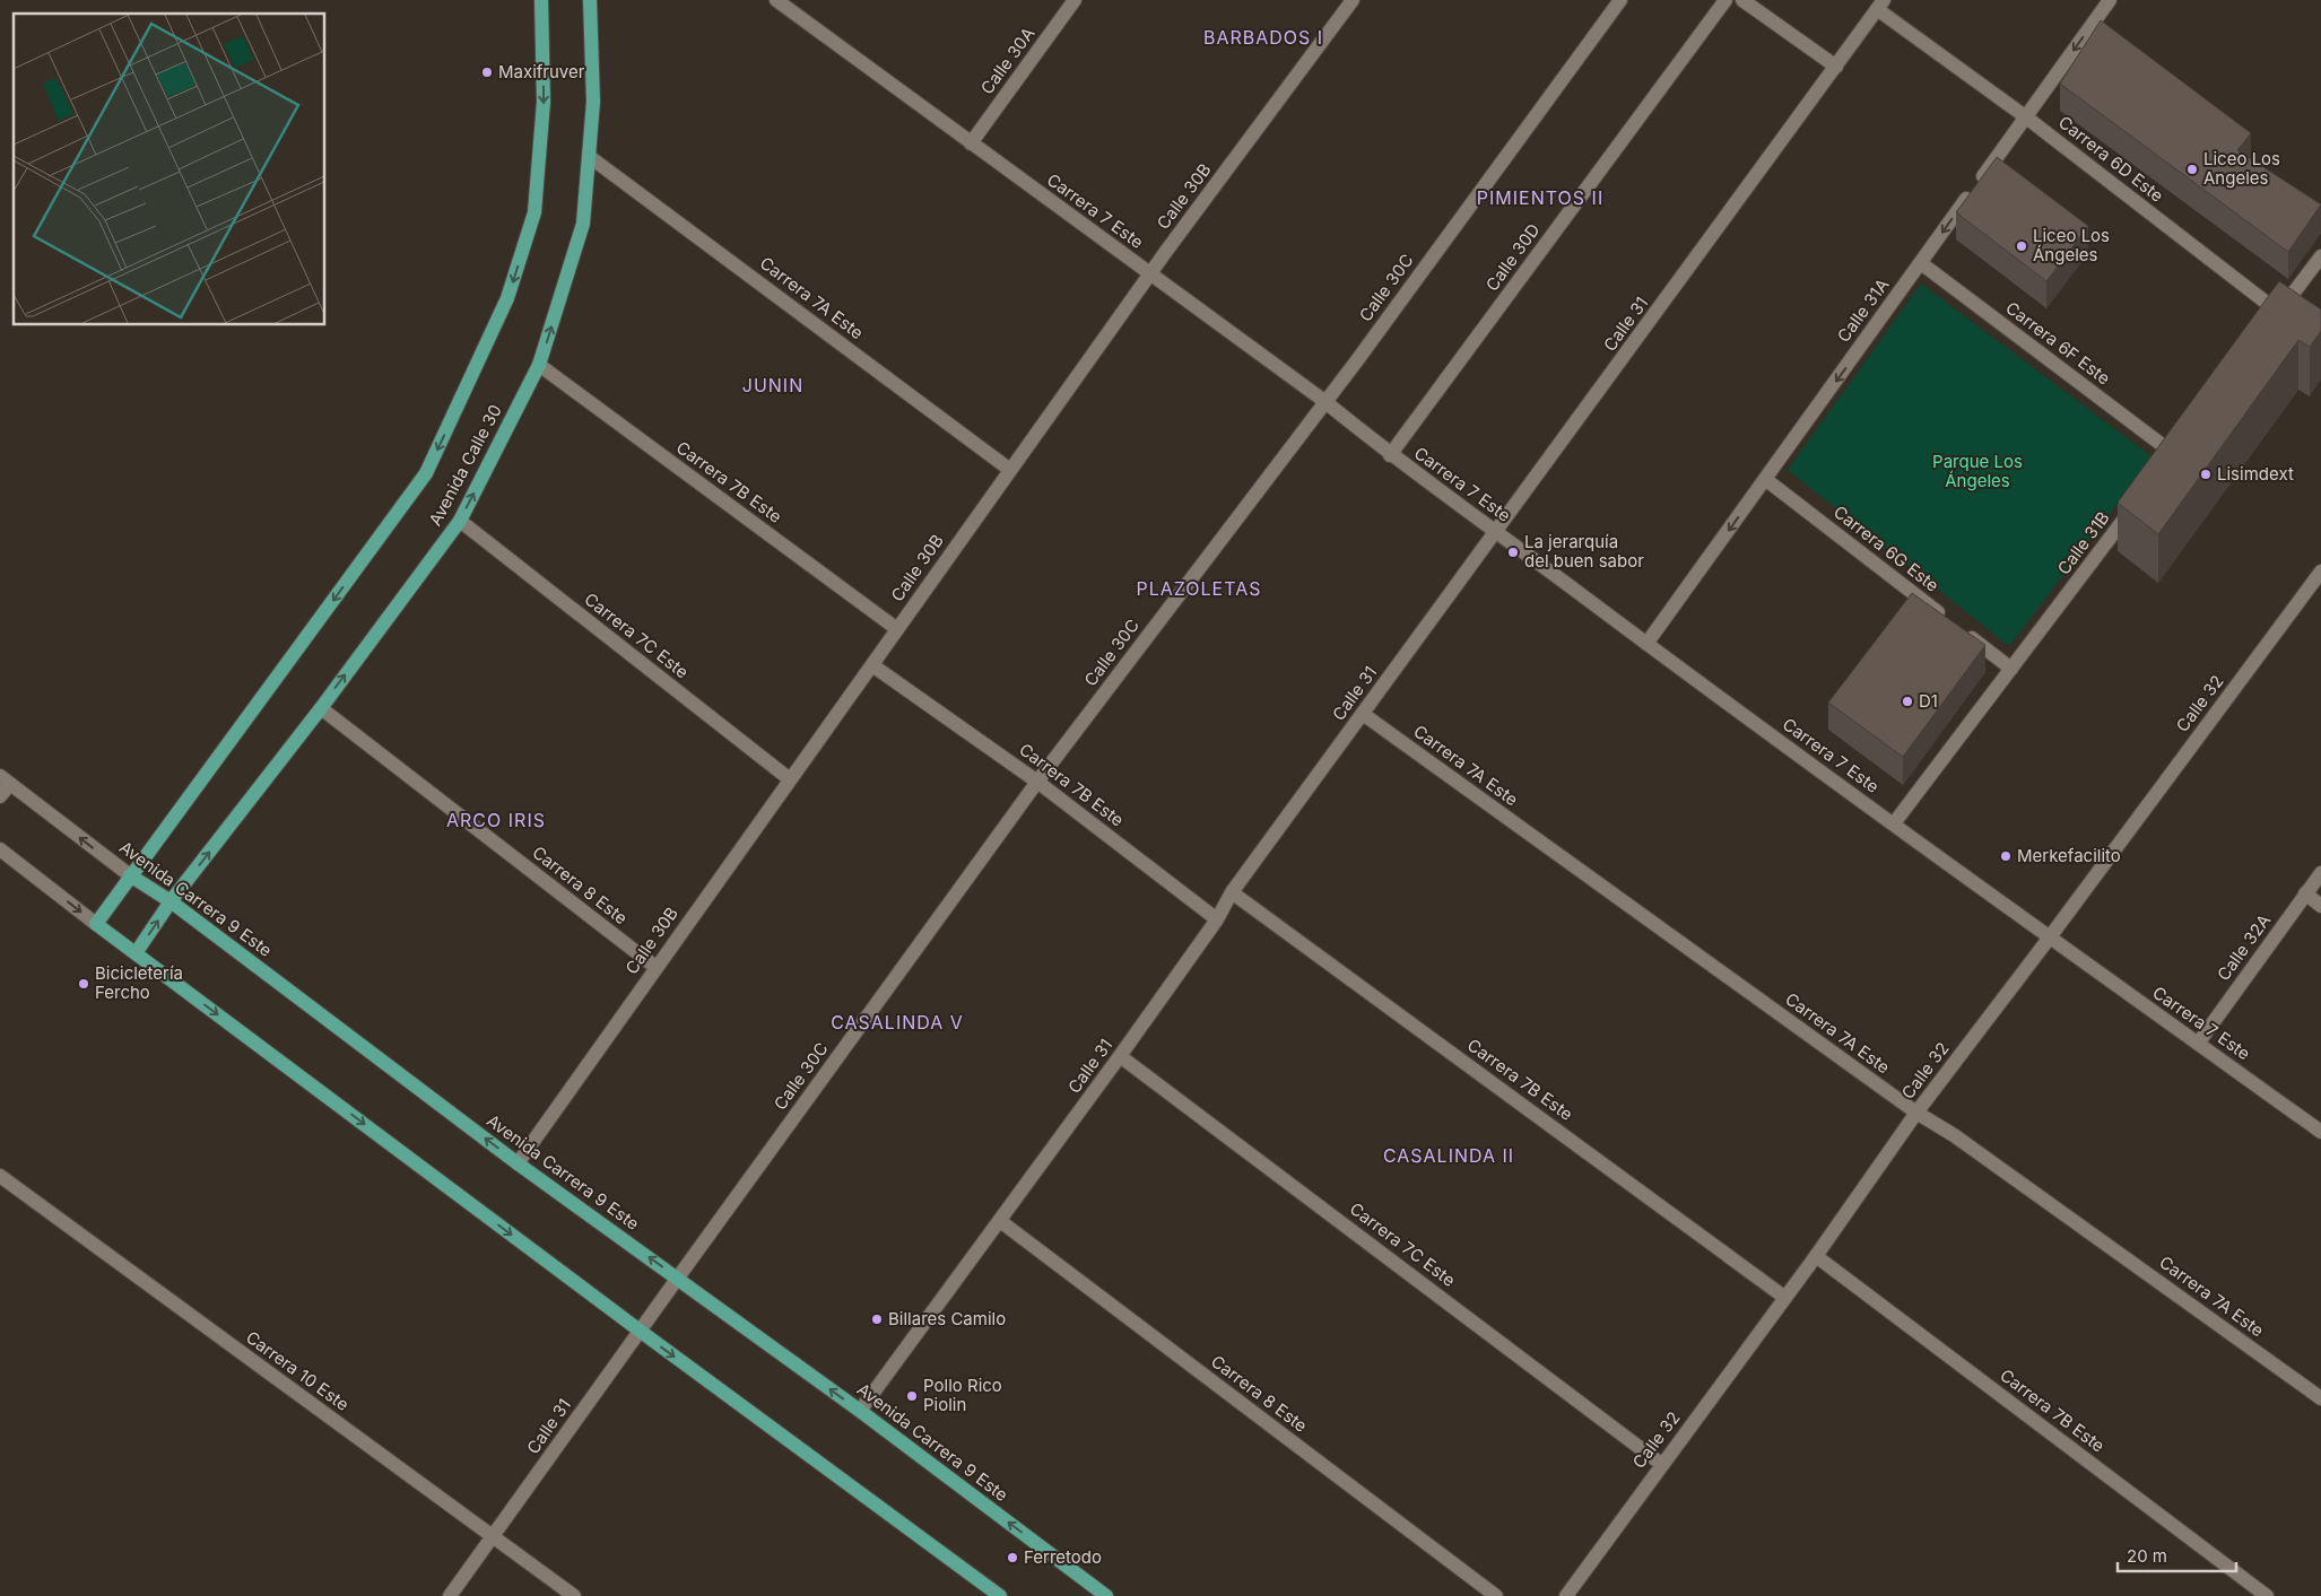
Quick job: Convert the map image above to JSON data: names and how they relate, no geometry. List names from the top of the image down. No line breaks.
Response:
{"streets":{"main road":["Avenida Calle 30","Avenida Carrera 9 Este"],"street":["Calle 30A","Carrera 6D Este","Calle 30B","Carrera 7 Este","Calle 30D","Calle 30C","Carrera 7A Este","Calle 31A","Calle 31","Carrera 6F Este","Carrera 7B Este","Calle 31B","Carrera 6G Este","Carrera 7C Este","Calle 32","Carrera 8 Este","Calle 32A","Carrera 10 Este"]},"crossings":[["Calle 30A","Carrera 7 Este"],["Carrera 6D Este","Calle 31A"],["Carrera 6D Este","Calle 31"],["Calle 30B","Carrera 7 Este"],["Calle 30B","Carrera 7A Este"],["Calle 30B","Carrera 7B Este"],["Calle 30B","Carrera 7C Este"],["Calle 30B","Carrera 8 Este"],["Calle 30B","Avenida Carrera 9 Este"],["Carrera 7 Este","Calle 30D"],["Carrera 7 Este","Calle 30C"],["Carrera 7 Este","Calle 31A"],["Carrera 7 Este","Calle 31"],["Carrera 7 Este","Calle 31B"],["Carrera 7 Este","Calle 32"],["Carrera 7 Este","Calle 32A"],["Calle 30C","Calle 31"],["Calle 30C","Carrera 7B Este"],["Calle 30C","Avenida Carrera 9 Este"],["Carrera 7A Este","Calle 31"],["Carrera 7A Este","Avenida Calle 30"],["Carrera 7A Este","Calle 32"],["Calle 31A","Carrera 6F Este"],["Calle 31A","Carrera 6G Este"],["Calle 31","Carrera 7B Este"],["Calle 31","Carrera 7C Este"],["Calle 31","Carrera 8 Este"],["Calle 31","Avenida Carrera 9 Este"],["Calle 31","Carrera 10 Este"],["Avenida Calle 30","Carrera 7B Este"],["Avenida Calle 30","Carrera 7C Este"],["Avenida Calle 30","Carrera 8 Este"],["Avenida Calle 30","Avenida Carrera 9 Este"],["Carrera 7B Este","Calle 32"],["Calle 31B","Carrera 6G Este"],["Carrera 7C Este","Calle 32"]],"one_way":["Calle 31A","Avenida Carrera 9 Este"],"districts":["BARBADOS I","PIMIENTOS II","JUNIN","PLAZOLETAS","ARCO IRIS","CASALINDA V","CASALINDA II"],"parks":["Parque Los Ángeles"],"places":["Maxifruver","Liceo Los Angeles","Liceo Los Ángeles","Lisimdext","La jerarquía del buen sabor","D1","Merkefacilito","Bicicletería Fercho","Billares Camilo","Pollo Rico Piolin","Ferretodo"],"scale_bar":"20 m"}
